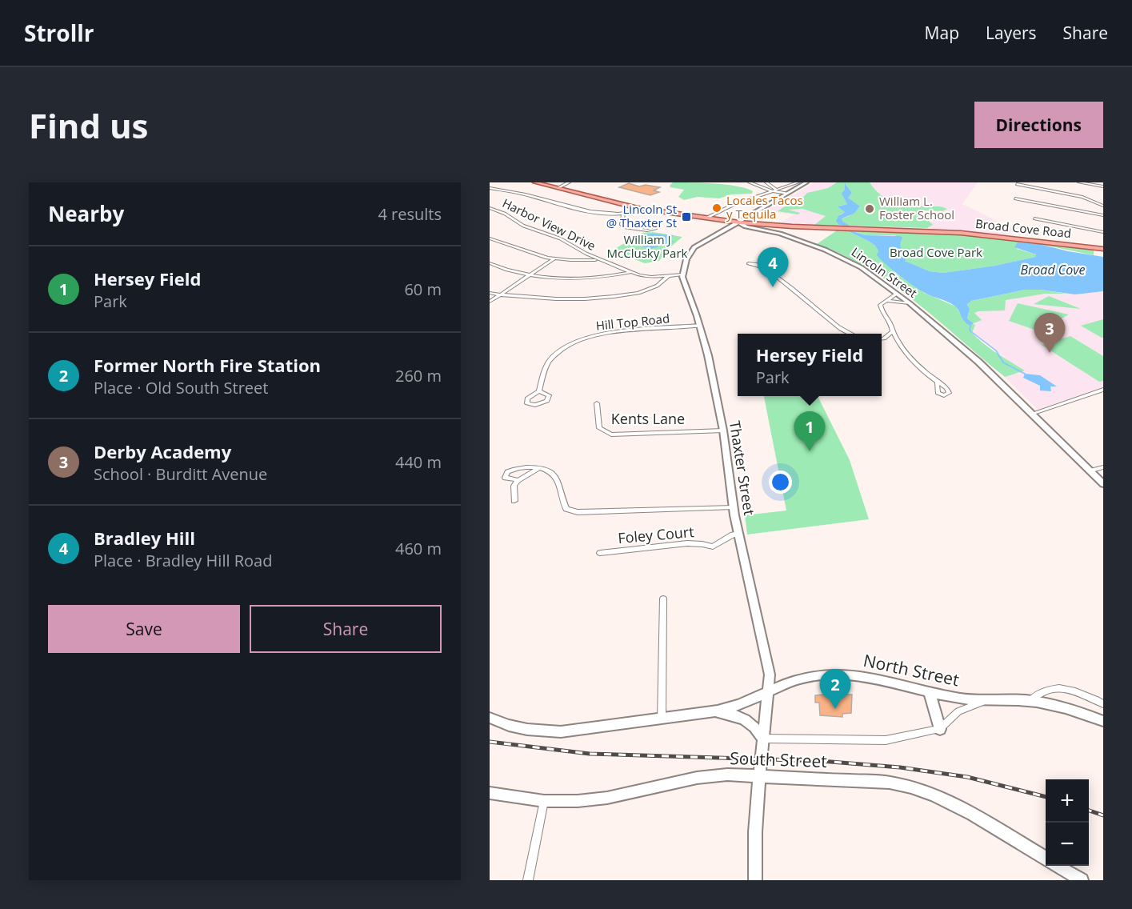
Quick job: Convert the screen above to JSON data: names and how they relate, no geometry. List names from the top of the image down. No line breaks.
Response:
{"streets":{"main road":["Broad Cove Road","Lincoln Street"],"street":["Harbor View Drive","Hill Top Road","Kents Lane","Thaxter Street","Foley Court","North Street","South Street"]},"crossings":[["Harbor View Drive","Thaxter Street"],["Broad Cove Road","Lincoln Street"],["Hill Top Road","Thaxter Street"],["Kents Lane","Thaxter Street"],["Thaxter Street","Foley Court"],["Thaxter Street","North Street"],["Thaxter Street","South Street"]],"water":["Broad Cove"],"parks":["William J McClusky Park","Broad Cove Park"],"places":{"other":["Locales Tacos y Tequila","William L. Foster School"],"transit":["Lincoln St @ Thaxter St"]},"page":{"header":"Strollr","nav":["Map","Layers","Share"],"buttons":["Directions",["Save","Share"]],"title":"Find us","heading":["Nearby","4 results"],"list":[{"mark":"1","name":"Hersey Field","note":"Park","value":"60 m"},{"mark":"2","name":"Former North Fire Station","note":"Place · Old South Street","value":"260 m"},{"mark":"3","name":"Derby Academy","note":"School · Burditt Avenue","value":"440 m"},{"mark":"4","name":"Bradley Hill","note":"Place · Bradley Hill Road","value":"460 m"}],"pins":["4","3","1","2"],"popup":["Hersey Field","Park"],"map_buttons":["+","−"]}}
